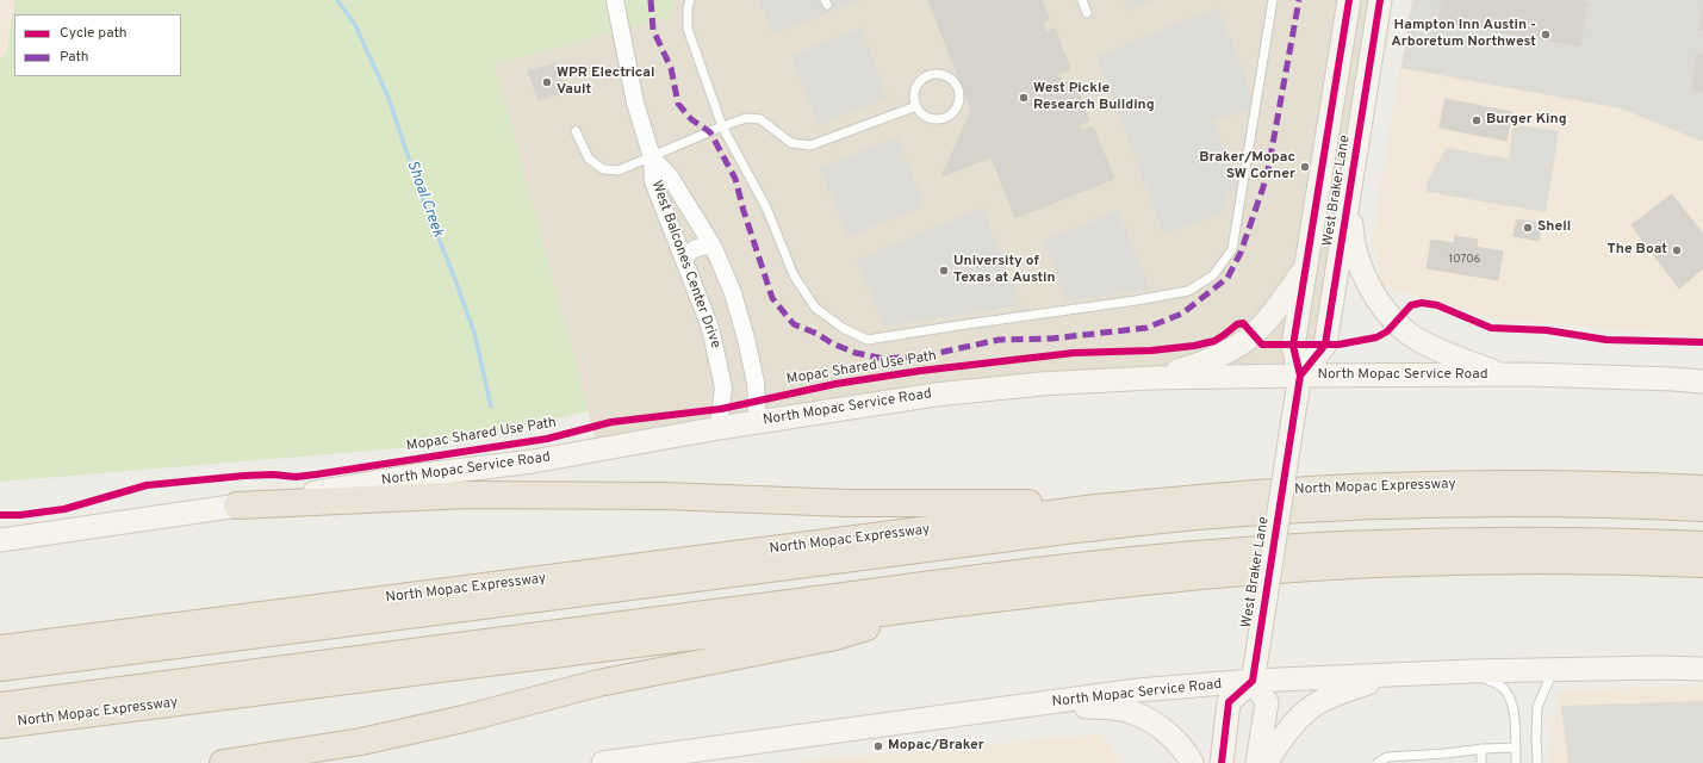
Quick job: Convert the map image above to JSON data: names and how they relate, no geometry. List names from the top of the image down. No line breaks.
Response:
{"streets":{"highway":["North Mopac Expressway"],"main road":["West Braker Lane","North Mopac Service Road"],"street":["West Balcones Center Drive"],"cycle path":["Mopac Shared Use Path"]},"crossings":[["West Braker Lane","North Mopac Service Road"],["West Balcones Center Drive","North Mopac Service Road"]],"water":["Shoal Creek"],"places":["Hampton Inn Austin - Arboretum Northwest","WPR Electrical Vault","West Pickle Research Building","Burger King","Braker/Mopac SW Corner","Shell","The Boat","University of Texas at Austin","Mopac/Braker"],"house_numbers":["10706"],"legend":["Cycle path","Path"]}
